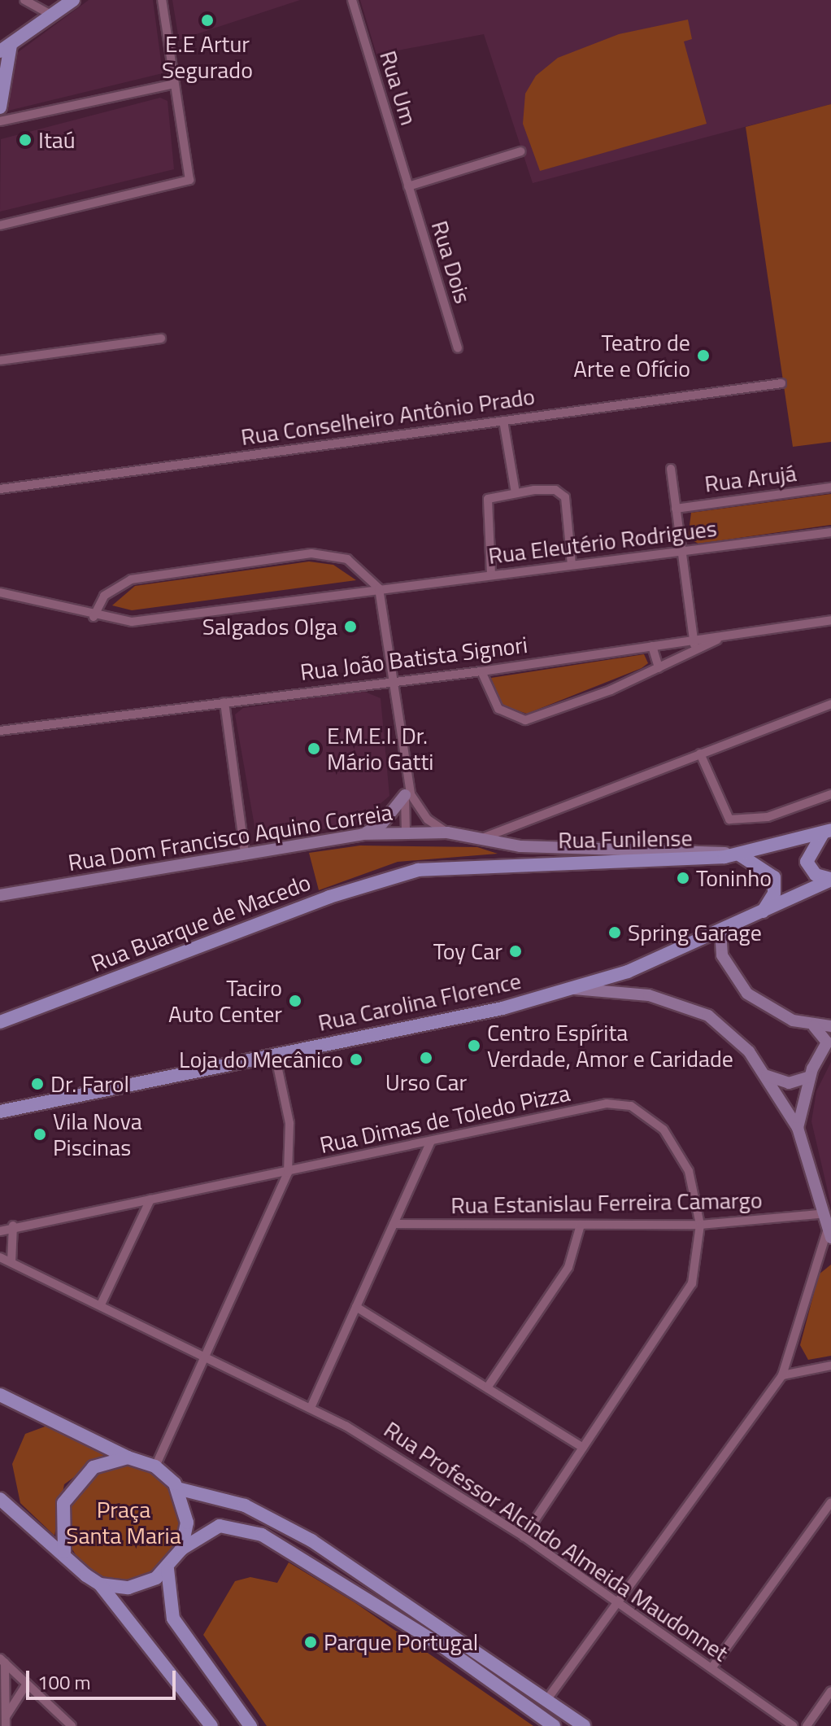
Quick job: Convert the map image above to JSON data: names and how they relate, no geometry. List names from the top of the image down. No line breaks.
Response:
{"streets":{"main road":["Rua Funilense","Rua Buarque de Macedo","Rua Carolina Florence"],"street":["Rua Um","Rua Dois","Rua Conselheiro Antônio Prado","Rua Arujá","Rua Eleutério Rodrigues","Rua João Batista Signori","Rua Dom Francisco Aquino Correia","Rua Dimas de Toledo Pizza","Rua Estanislau Ferreira Camargo","Rua Professor Alcindo Almeida Maudonnet"]},"crossings":[["Rua Um","Rua Dois"],["Rua Dom Francisco Aquino Correia","Rua Funilense"],["Rua Funilense","Rua Buarque de Macedo"],["Rua Dimas de Toledo Pizza","Rua Estanislau Ferreira Camargo"],["Rua Dimas de Toledo Pizza","Rua Professor Alcindo Almeida Maudonnet"]],"parks":["Praça Santa Maria"],"places":["E.E Artur Segurado","Itaú","Teatro de Arte e Ofício","Salgados Olga","E.M.E.I. Dr. Mário Gatti","Toninho","Spring Garage","Toy Car","Taciro Auto Center","Centro Espírita Verdade, Amor e Caridade","Urso Car","Loja do Mecânico","Dr. Farol","Vila Nova Piscinas","Parque Portugal"],"scale_bar":"100 m"}
